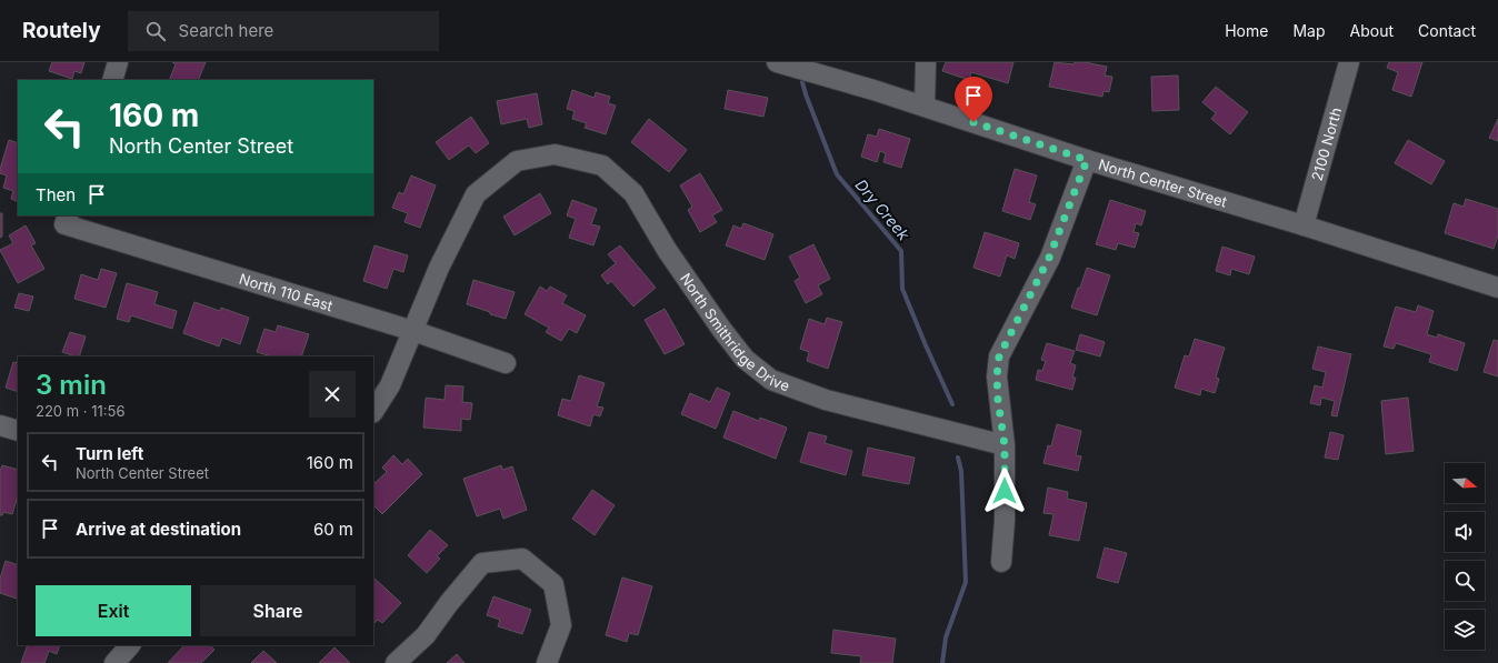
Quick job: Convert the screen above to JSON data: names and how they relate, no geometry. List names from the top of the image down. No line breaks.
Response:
{"streets":{"street":["2100 North","North Center Street","North 110 East","North Smithridge Drive"]},"crossings":[["2100 North","North Center Street"],["North 110 East","North Smithridge Drive"]],"water":["Dry Creek"],"north":"right","page":{"header":"Routely","search":"Search here","nav":["Home","Map","About","Contact"],"turn":["160 m","North Center Street"],"then":"Then","heading":["3 min","220 m · 11:56"],"list":[{"name":"Turn left","note":"North Center Street","value":"160 m"},{"name":"Arrive at destination","value":"60 m"}],"buttons":["Exit","Share"]}}
